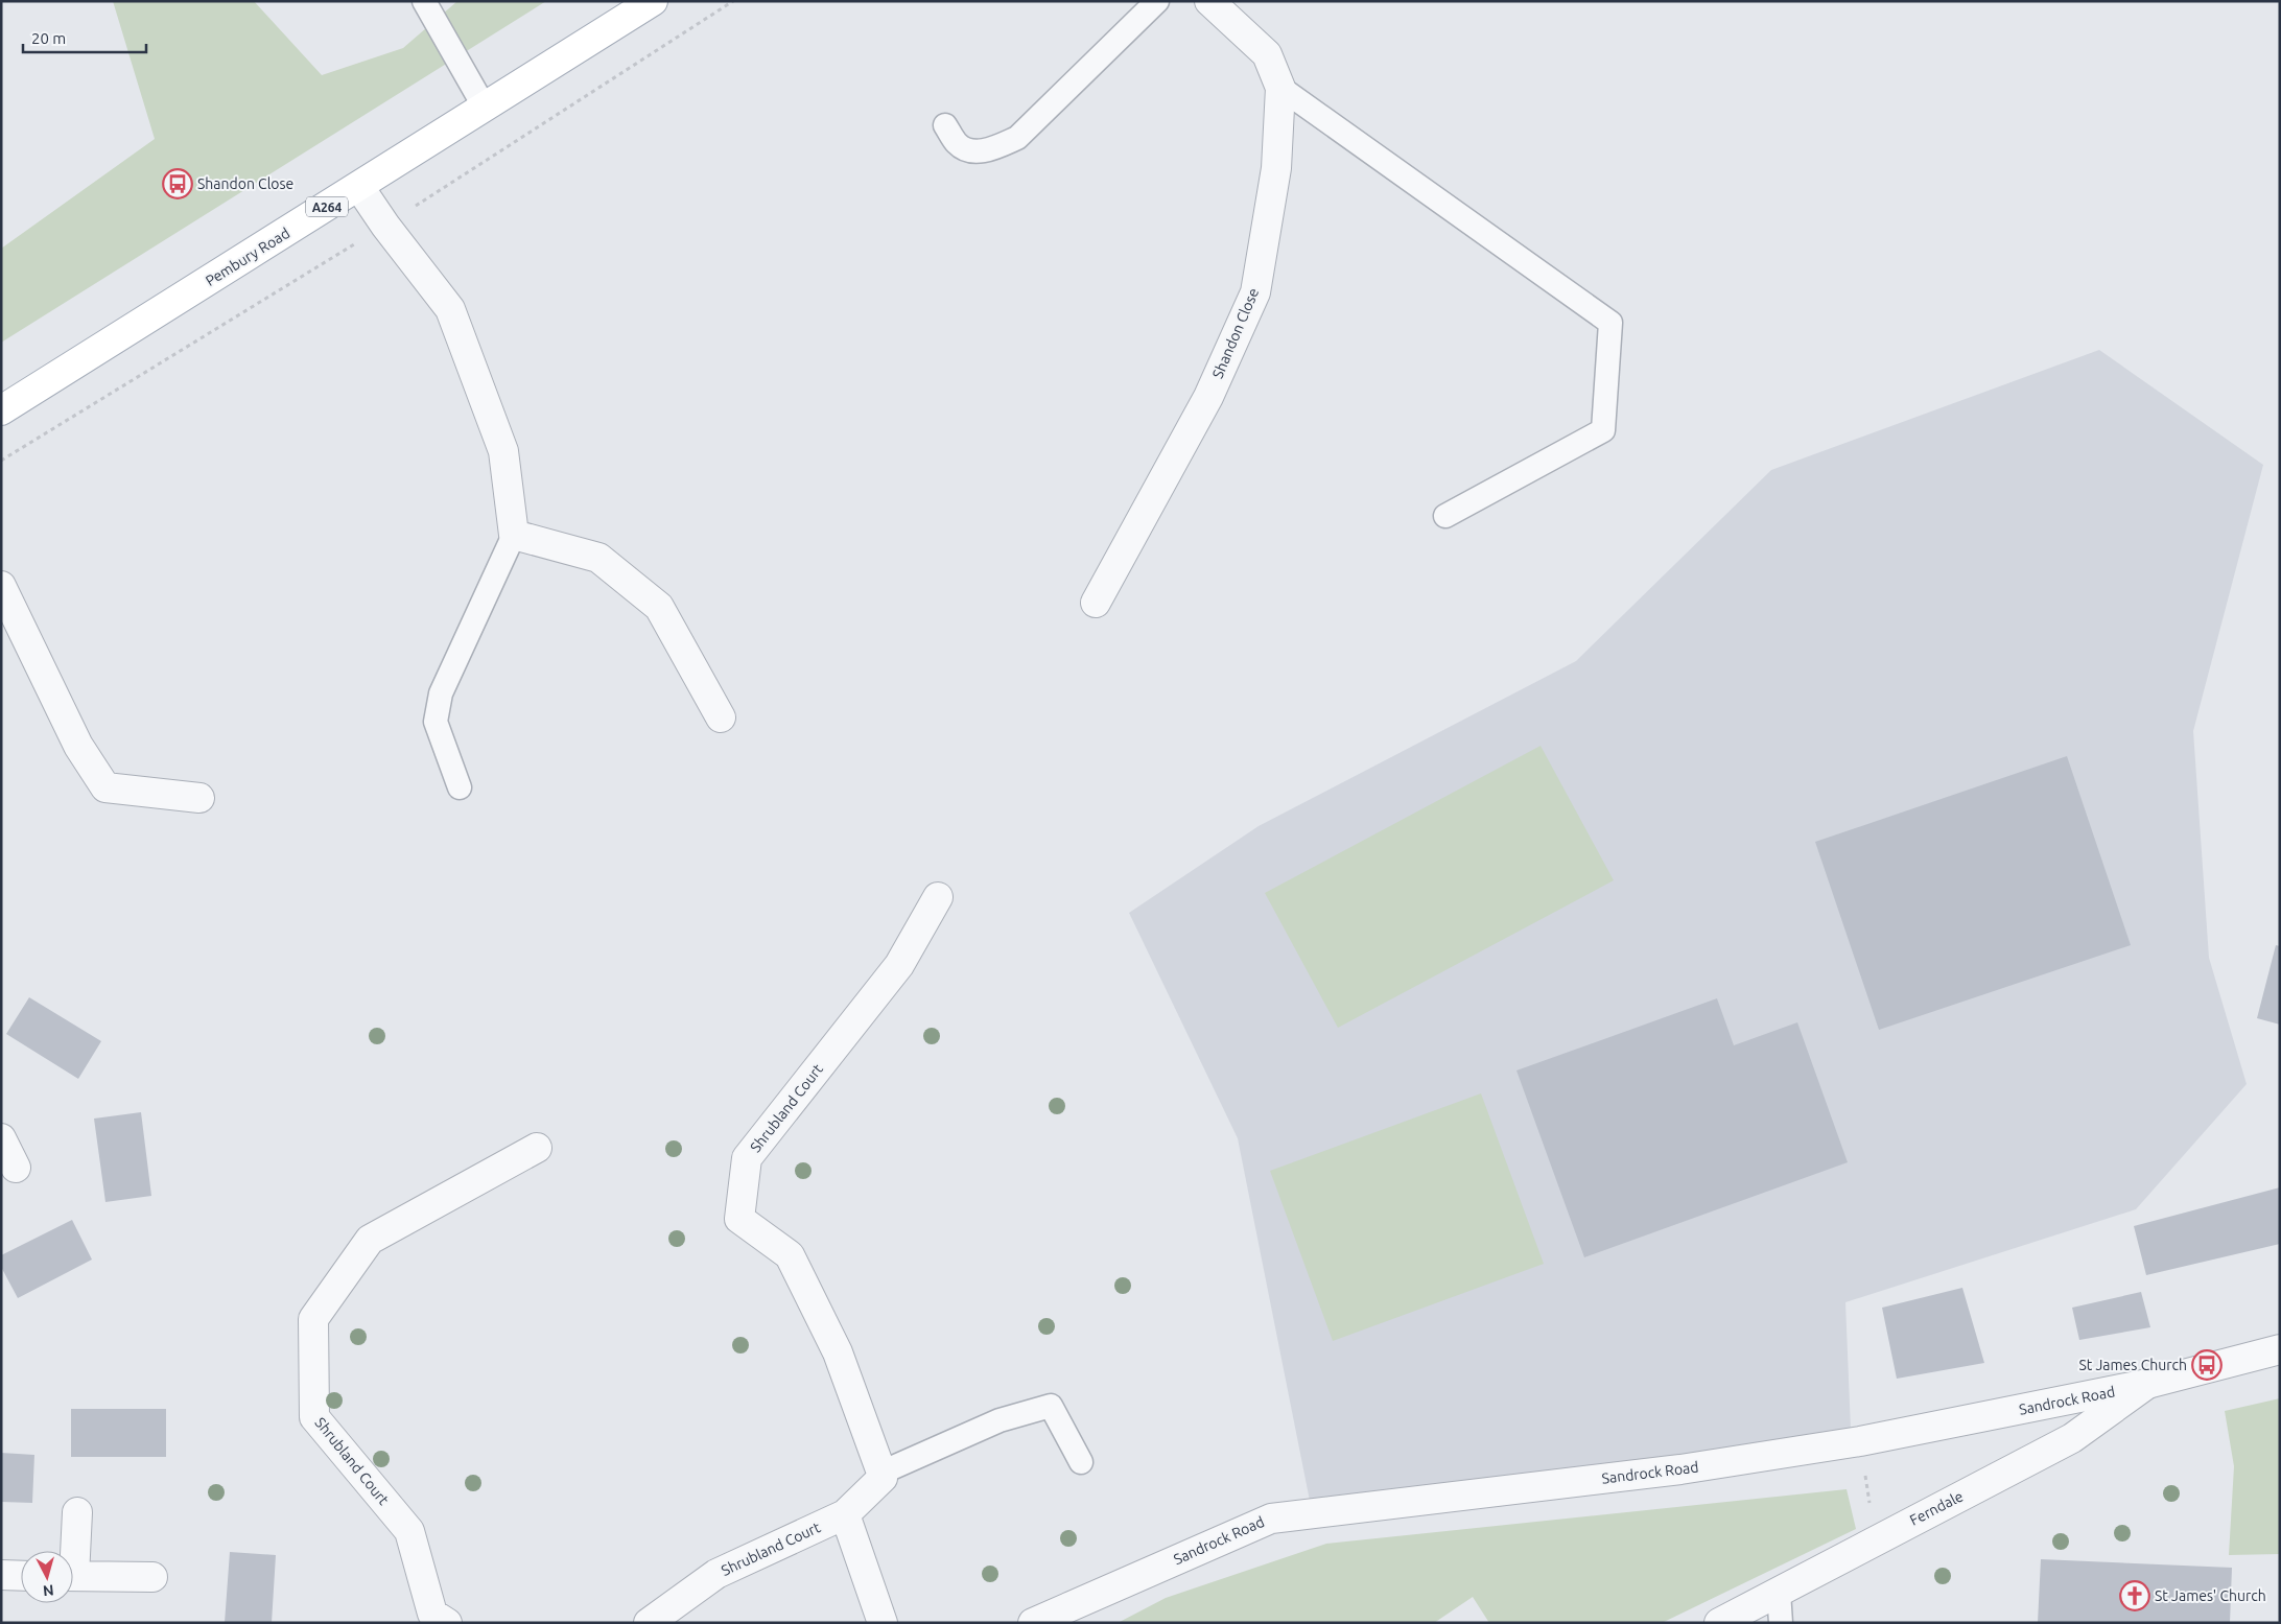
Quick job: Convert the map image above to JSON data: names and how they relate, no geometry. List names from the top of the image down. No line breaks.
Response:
{"streets":{"main road":["A264","Pembury Road"],"street":["Shandon Close","Shrubland Court","Sandrock Road","Ferndale"]},"crossings":[["Sandrock Road","Ferndale"]],"places":{"bus stop":["Shandon Close","St James Church"],"church":["St James' Church"]},"scale_bar":"20 m","north":"bottom"}
